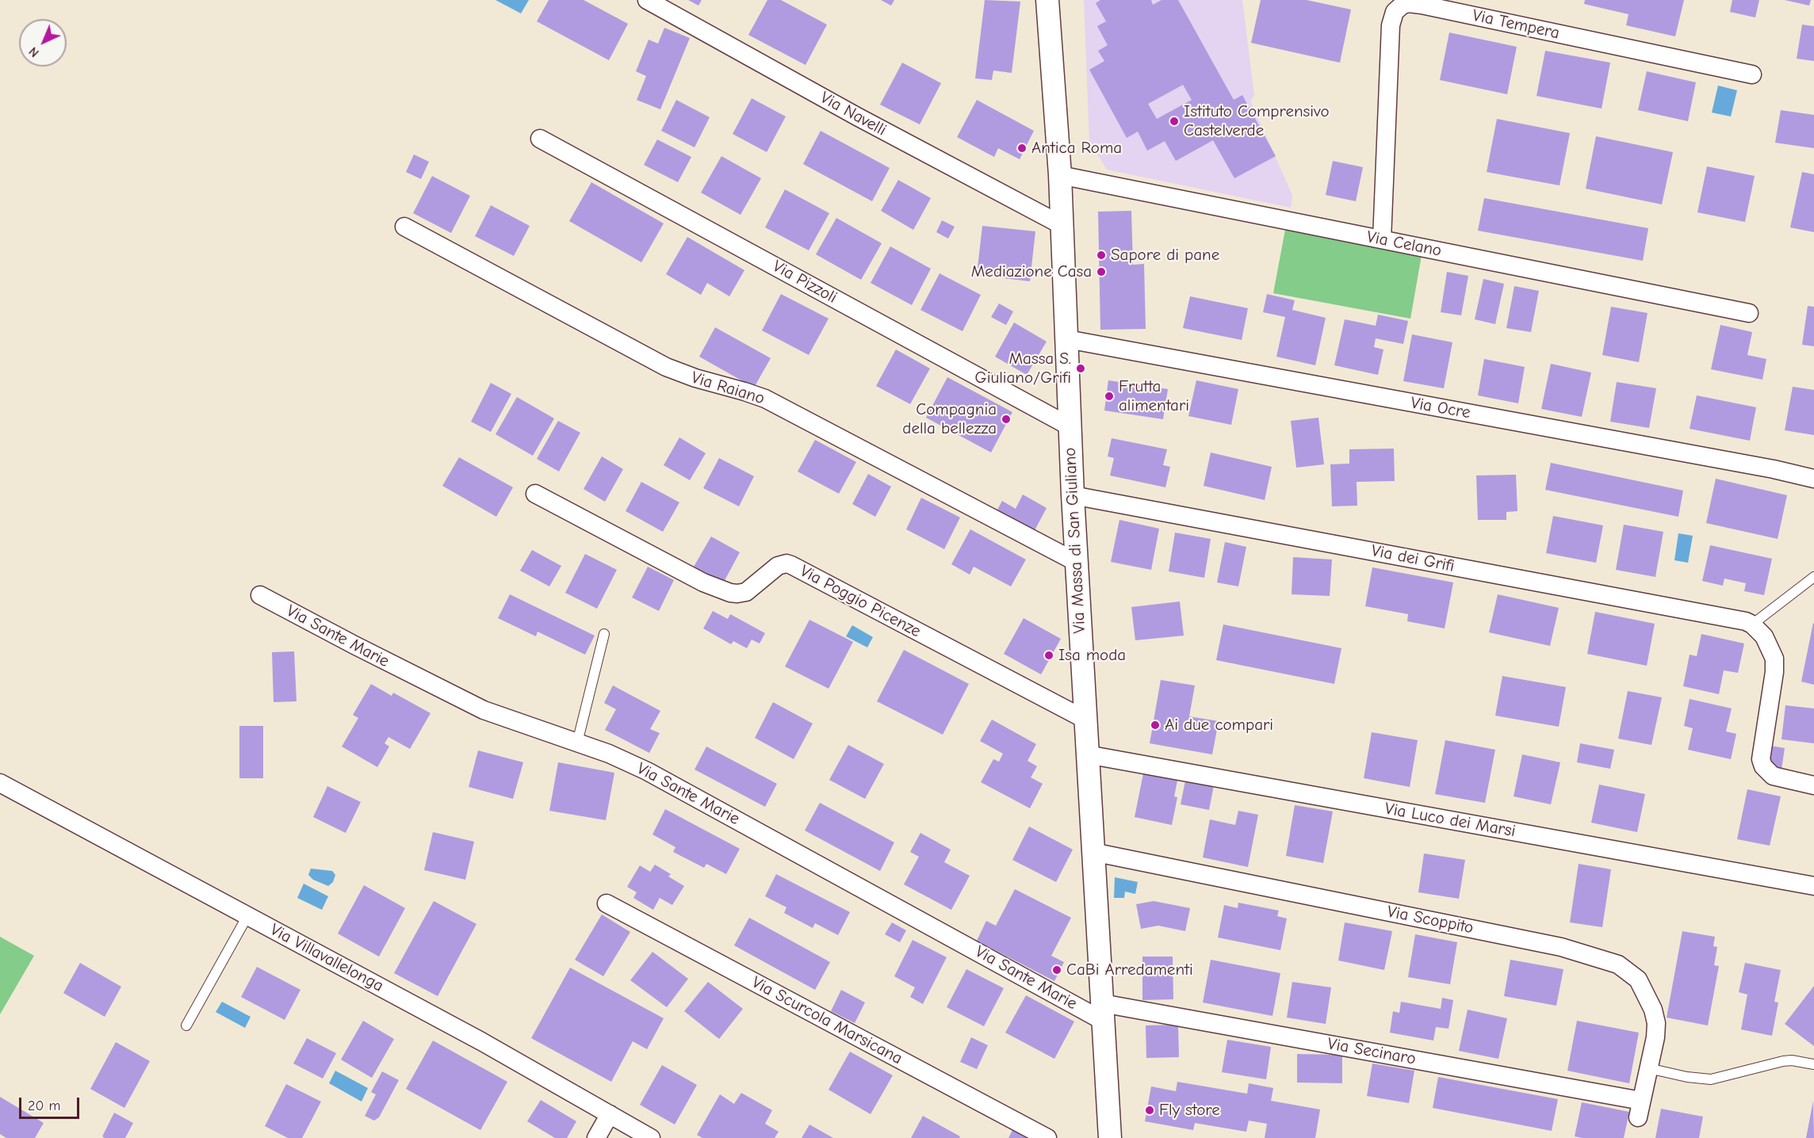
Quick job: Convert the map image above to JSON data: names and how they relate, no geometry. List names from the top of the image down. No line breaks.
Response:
{"streets":{"street":["Via Tempera","Via Navelli","Via Celano","Via Pizzoli","Via Raiano","Via Ocre","Via Massa di San Giuliano","Via dei Grifi","Via Poggio Picenze","Via Sante Marie","Via Luco dei Marsi","Via Scoppito","Via Villavallelonga","Via Scurcola Marsicana","Via Secinaro"]},"crossings":[["Via Tempera","Via Celano"],["Via Navelli","Via Massa di San Giuliano"],["Via Celano","Via Massa di San Giuliano"],["Via Pizzoli","Via Massa di San Giuliano"],["Via Raiano","Via Massa di San Giuliano"],["Via Ocre","Via Massa di San Giuliano"],["Via Massa di San Giuliano","Via dei Grifi"],["Via Massa di San Giuliano","Via Poggio Picenze"],["Via Massa di San Giuliano","Via Sante Marie"],["Via Massa di San Giuliano","Via Luco dei Marsi"],["Via Massa di San Giuliano","Via Scoppito"],["Via Massa di San Giuliano","Via Secinaro"],["Via Sante Marie","Via Secinaro"],["Via Scoppito","Via Secinaro"]],"places":["Istituto Comprensivo Castelverde","Antica Roma","Sapore di pane","Mediazione Casa","Massa S. Giuliano/Grifi","Frutta alimentari","Compagnia della bellezza","Isa moda","Ai due compari","CaBi Arredamenti","Fly store"],"scale_bar":"20 m","north":"bottom left"}
